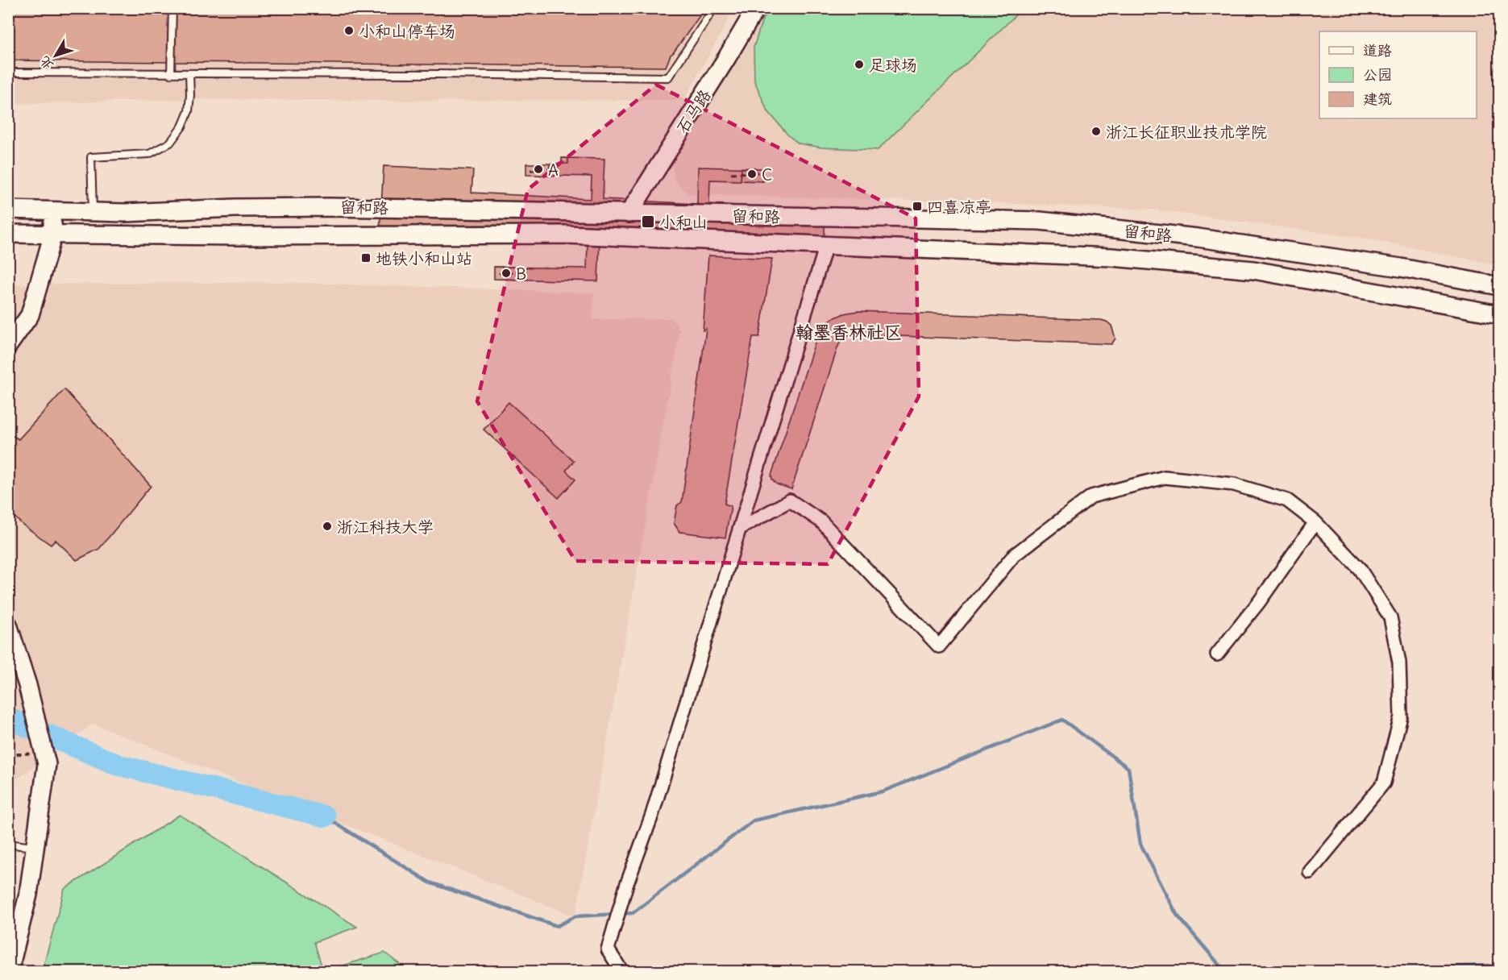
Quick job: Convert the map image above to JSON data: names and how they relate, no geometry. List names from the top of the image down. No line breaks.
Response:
{"streets":{"main road":["石马路","留和路"]},"crossings":[["石马路","留和路"]],"districts":["翰墨香林社区"],"places":{"other":["小和山停车场","足球场","浙江长征职业技术学院","A","C","B","浙江科技大学"],"transit":["四喜凉亭","小和山","地铁小和山站"]},"legend":["道路","公园","建筑"],"north":"bottom left"}
